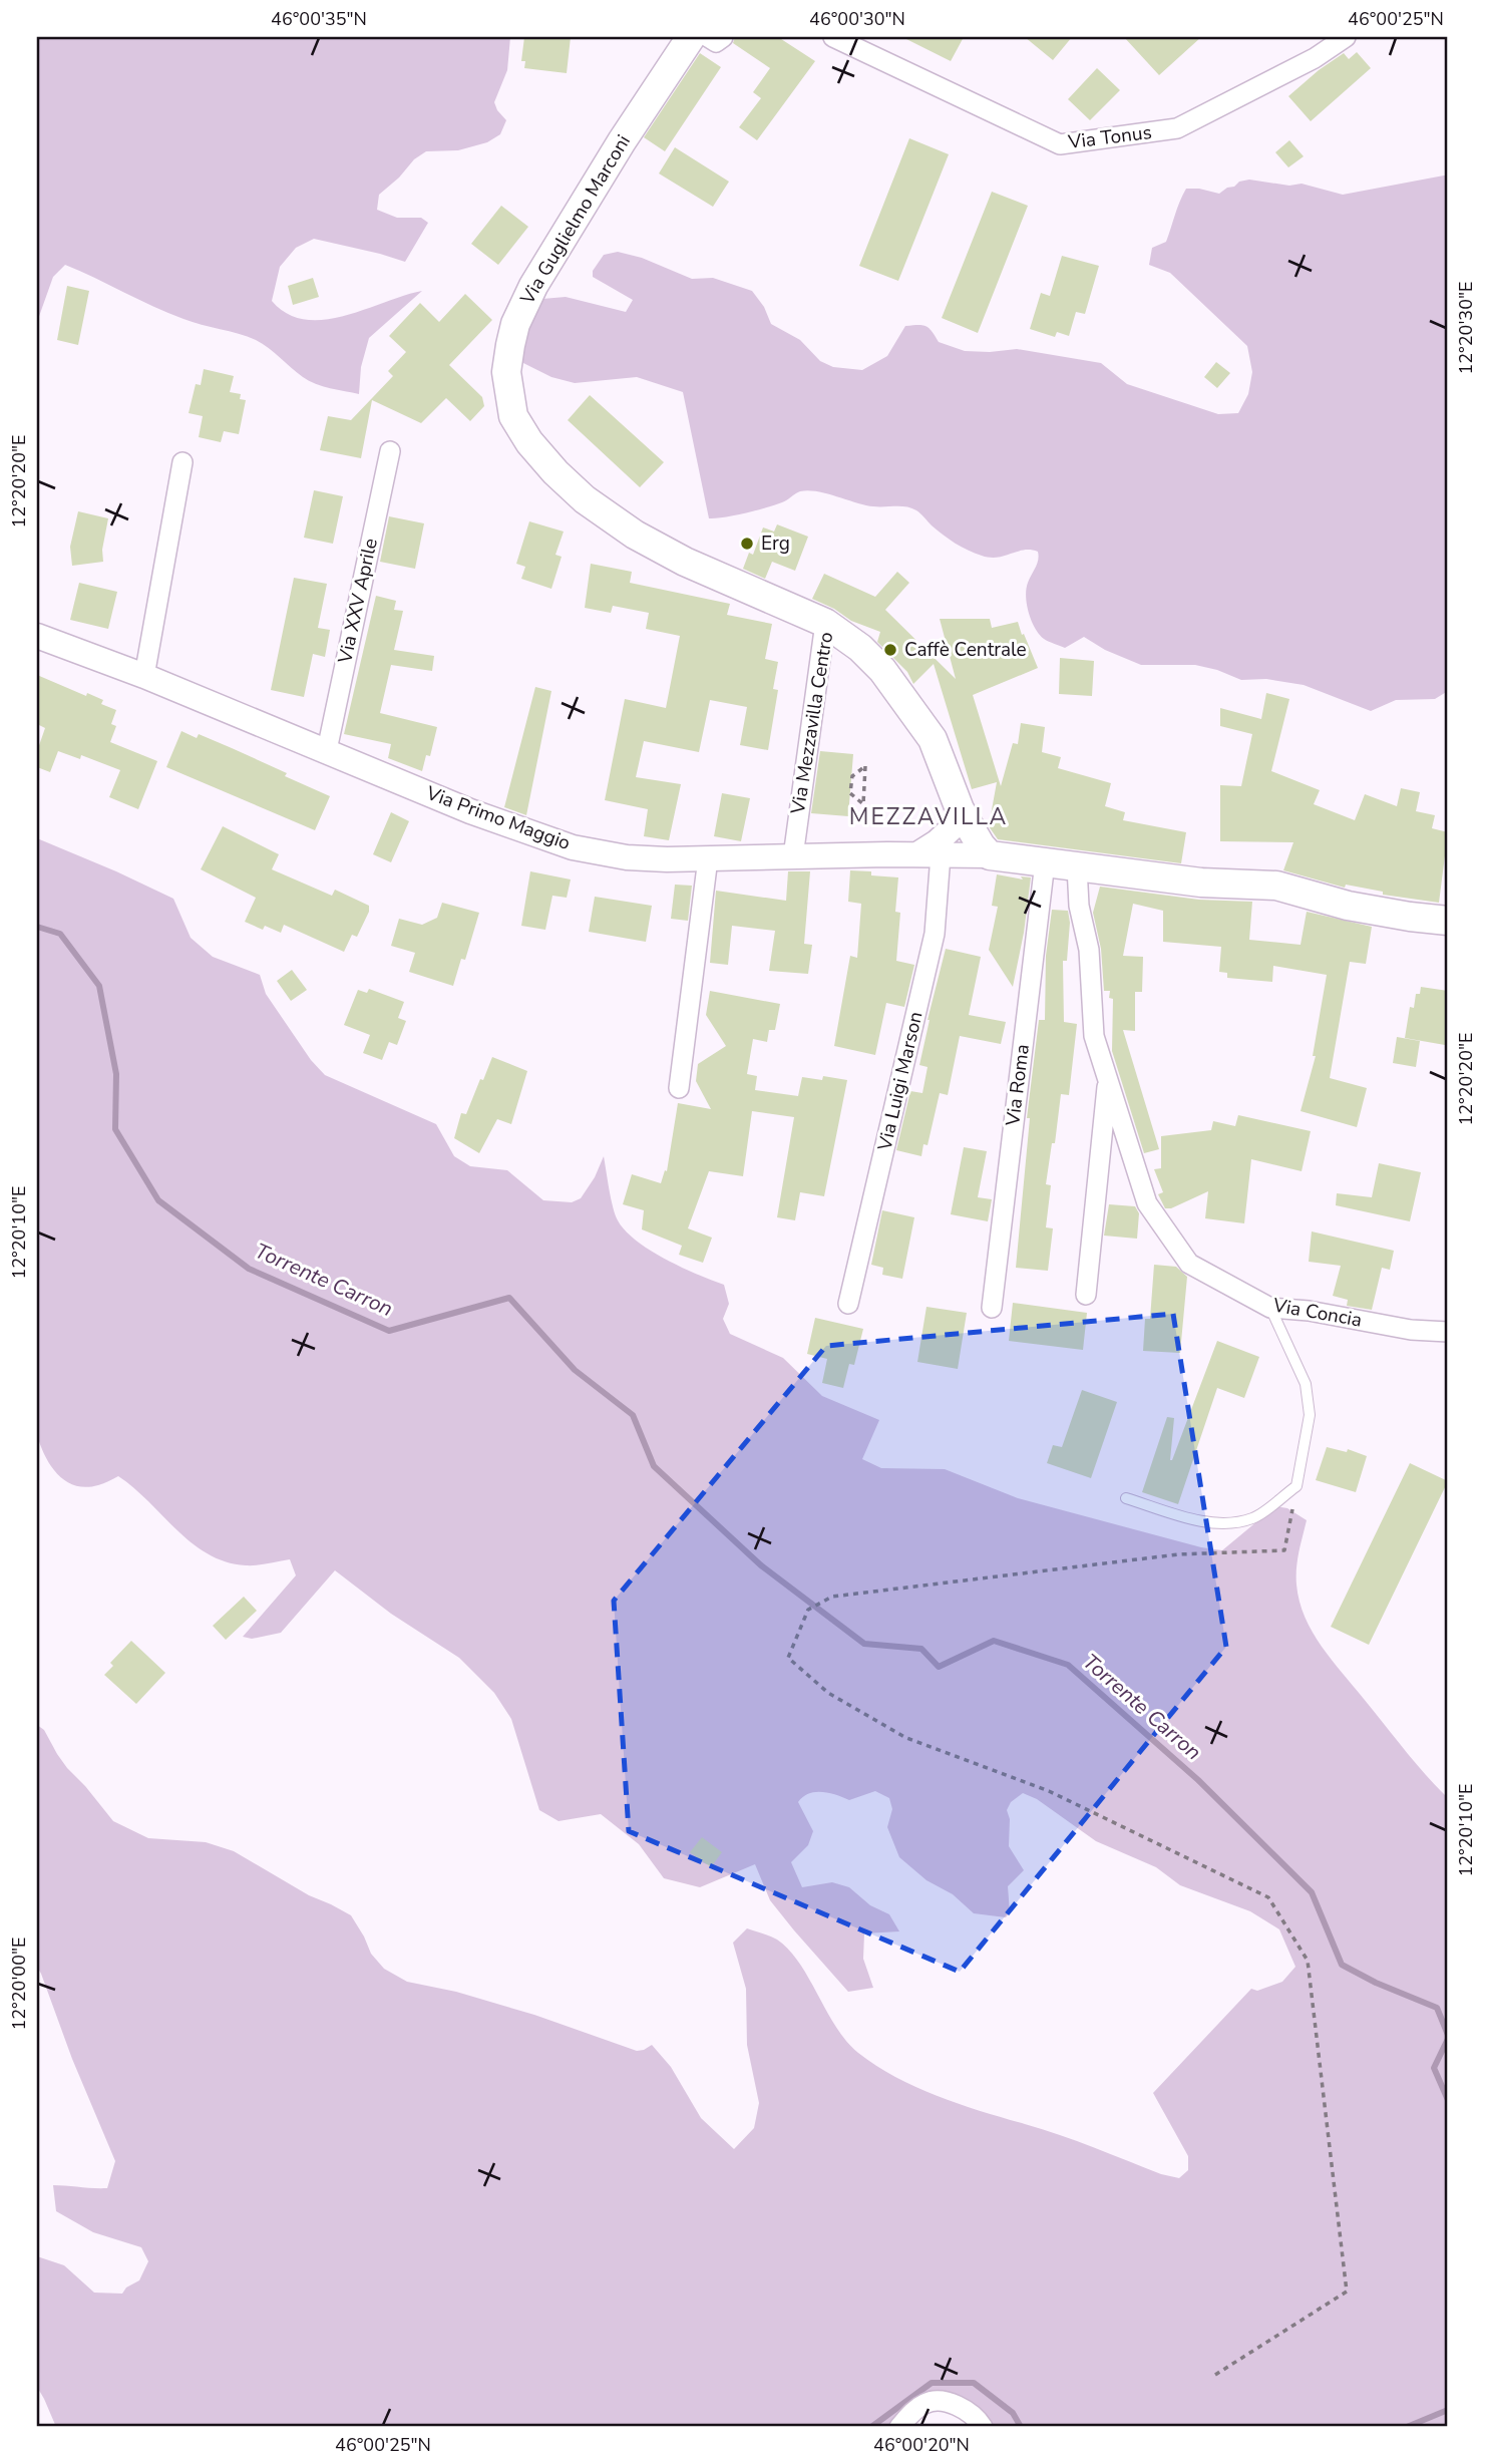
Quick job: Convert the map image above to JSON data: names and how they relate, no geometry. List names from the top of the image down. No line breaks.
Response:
{"streets":{"main road":["Via Guglielmo Marconi","Via Mezzavilla Centro"],"street":["Via Tonus","Via XXV Aprile","Via Primo Maggio","Via Luigi Marson","Via Roma","Via Concia"]},"crossings":[["Via Guglielmo Marconi","Via Mezzavilla Centro"],["Via XXV Aprile","Via Primo Maggio"],["Via Mezzavilla Centro","Via Primo Maggio"],["Via Primo Maggio","Via Luigi Marson"]],"districts":["MEZZAVILLA"],"water":["Torrente Carron"],"places":["Erg","Caffè Centrale"],"coordinates":["46°00'35\"N","46°00'30\"N","46°00'25\"N","12°20'30\"E","12°20'20\"E","12°20'10\"E","12°20'00\"E","46°00'20\"N"]}
